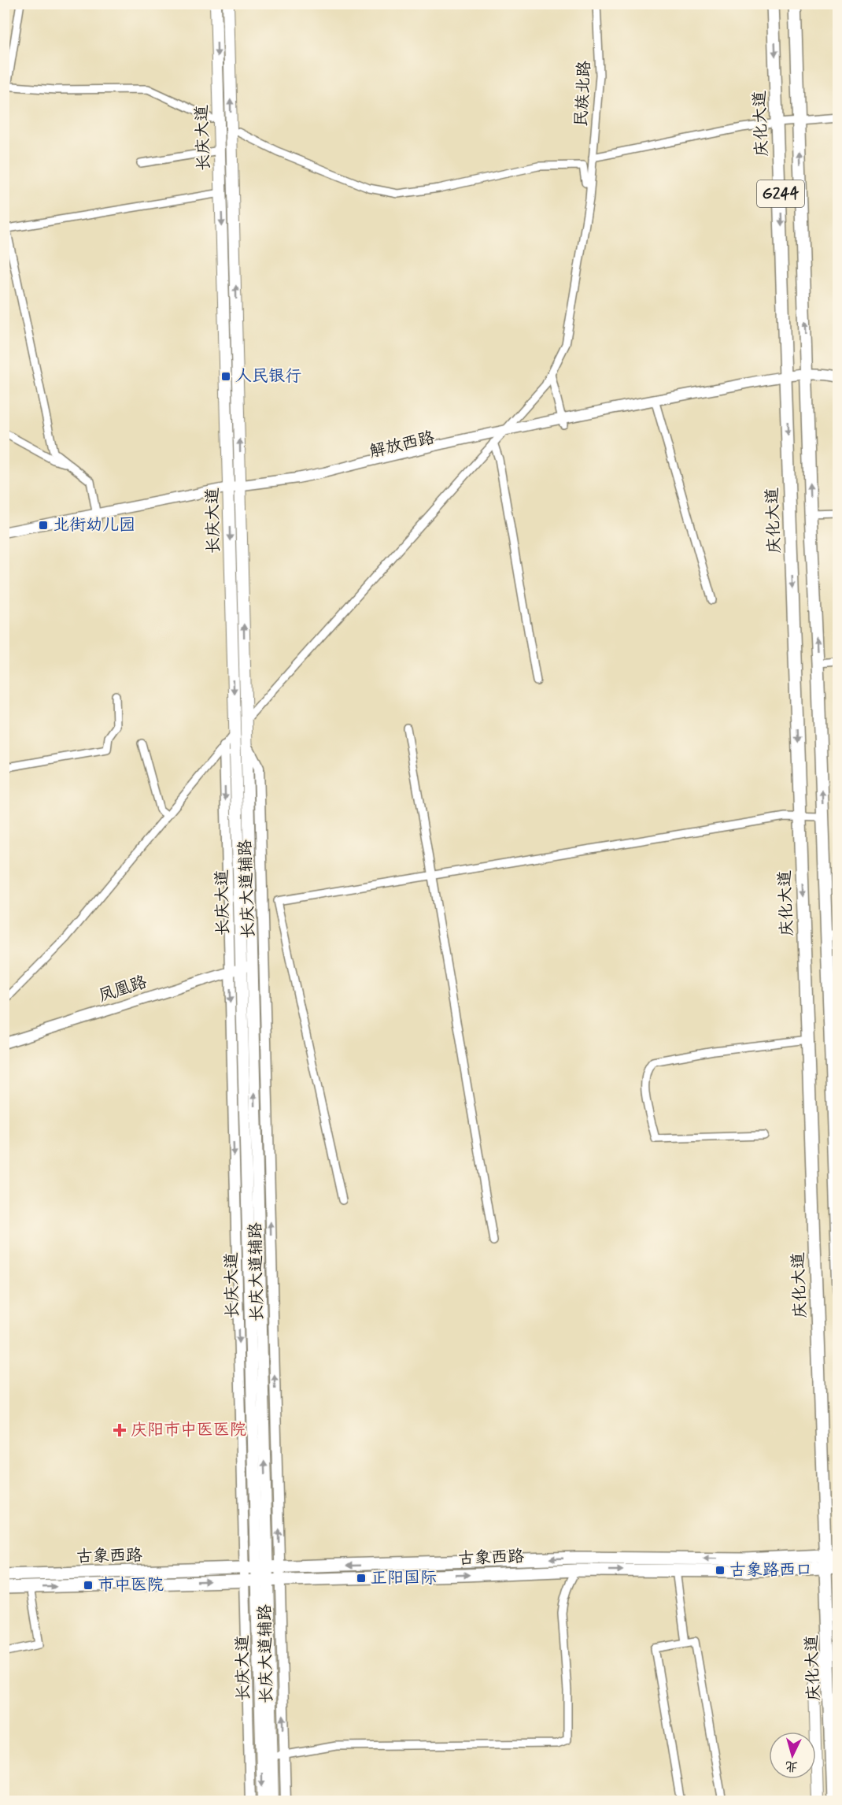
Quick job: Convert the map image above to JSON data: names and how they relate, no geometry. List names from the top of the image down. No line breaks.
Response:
{"streets":{"main road":["庆化大道","长庆大道","G244","古象西路"],"street":["民族北路","解放西路","长庆大道辅路","凤凰路"]},"crossings":[["庆化大道","解放西路"],["庆化大道","古象西路"],["长庆大道","解放西路"],["长庆大道","长庆大道辅路"],["长庆大道","凤凰路"],["长庆大道","古象西路"],["G244","解放西路"],["长庆大道辅路","凤凰路"],["长庆大道辅路","古象西路"]],"places":{"transit":["人民银行","北街幼儿园","古象路西口","正阳国际","市中医院"],"health":["庆阳市中医医院"]},"north":"bottom"}
